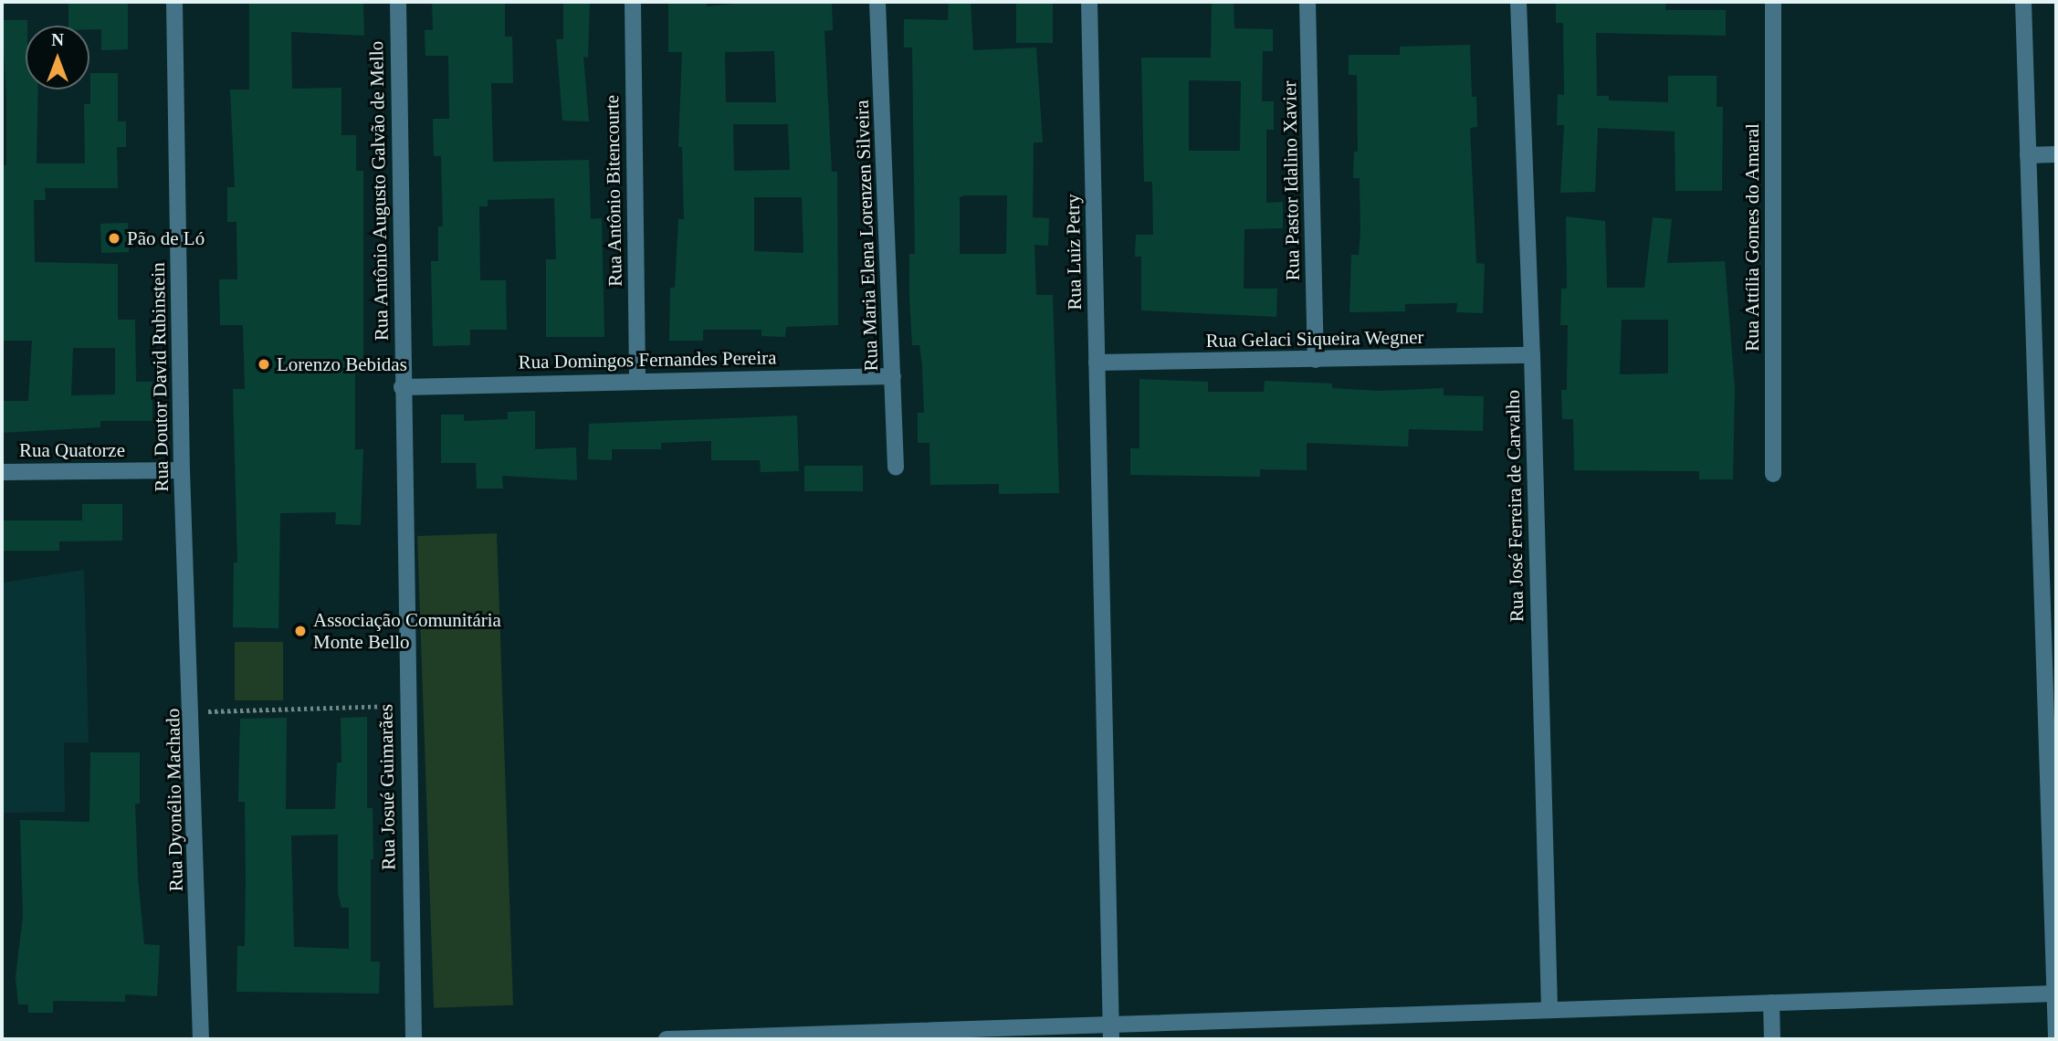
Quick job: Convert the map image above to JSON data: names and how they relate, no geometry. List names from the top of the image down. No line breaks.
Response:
{"streets":{"street":["Rua Pastor Idalino Xavier","Rua Antônio Augusto Galvão de Mello","Rua Antônio Bitencourte","Rua Maria Elena Lorenzen Silveira","Rua Attília Gomes do Amaral","Rua Luiz Petry","Rua Gelaci Siqueira Wegner","Rua Domingos Fernandes Pereira","Rua Doutor David Rubinstein","Rua Quatorze","Rua José Ferreira de Carvalho","Rua Josué Guimarães","Rua Dyonélio Machado"]},"crossings":[["Rua Pastor Idalino Xavier","Rua Gelaci Siqueira Wegner"],["Rua Antônio Augusto Galvão de Mello","Rua Domingos Fernandes Pereira"],["Rua Antônio Augusto Galvão de Mello","Rua Josué Guimarães"],["Rua Antônio Bitencourte","Rua Domingos Fernandes Pereira"],["Rua Maria Elena Lorenzen Silveira","Rua Domingos Fernandes Pereira"],["Rua Luiz Petry","Rua Gelaci Siqueira Wegner"],["Rua Gelaci Siqueira Wegner","Rua José Ferreira de Carvalho"],["Rua Doutor David Rubinstein","Rua Quatorze"],["Rua Doutor David Rubinstein","Rua Dyonélio Machado"]],"places":["Pão de Ló","Lorenzo Bebidas","Associação Comunitária Monte Bello"],"north":"top"}
